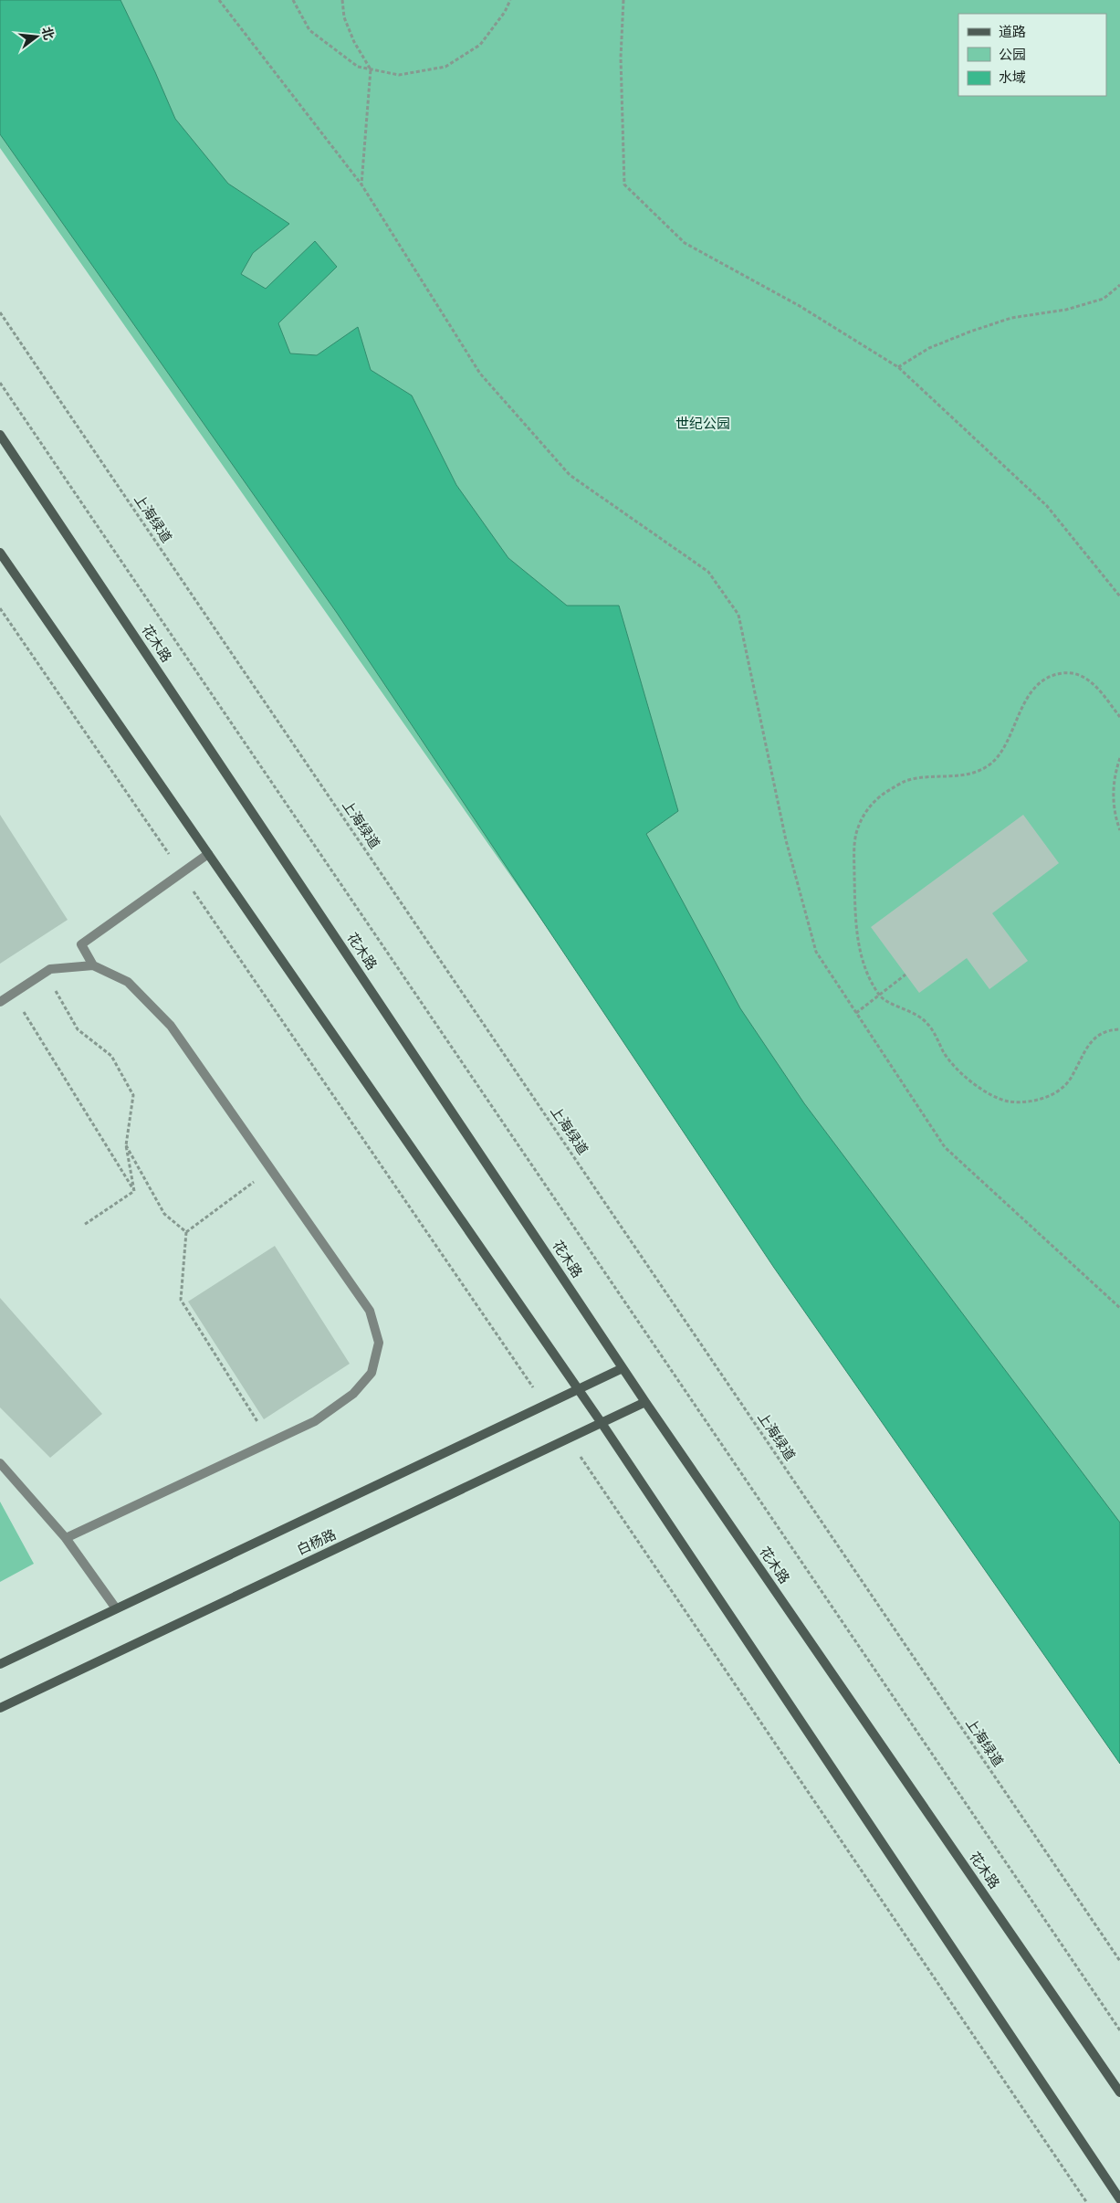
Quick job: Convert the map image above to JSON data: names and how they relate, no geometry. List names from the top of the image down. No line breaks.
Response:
{"streets":{"main road":["花木路","白杨路"],"path":["上海绿道"]},"crossings":[["花木路","白杨路"]],"parks":["世纪公园"],"legend":["道路","公园","水域"],"north":"right"}
